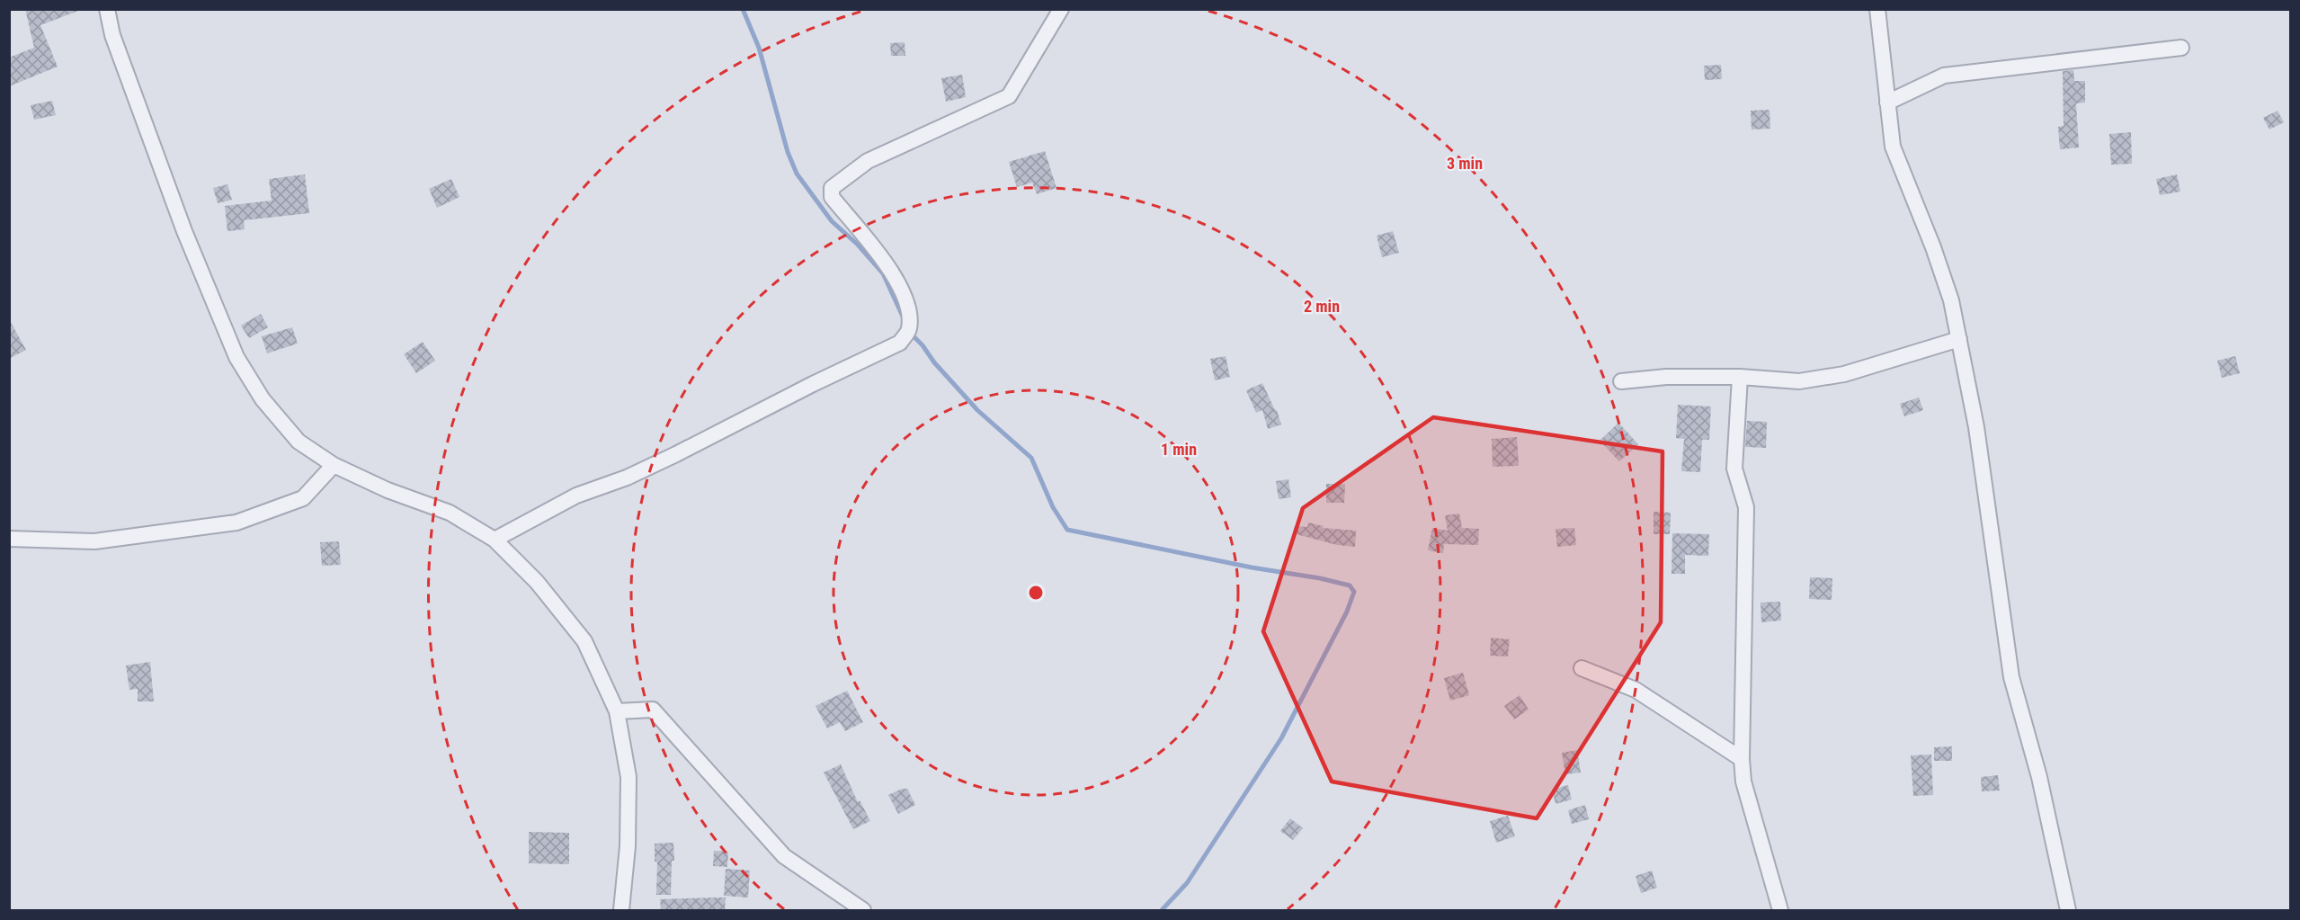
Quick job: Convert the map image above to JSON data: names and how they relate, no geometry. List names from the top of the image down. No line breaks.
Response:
{"rings":["3 min","2 min","1 min"]}
